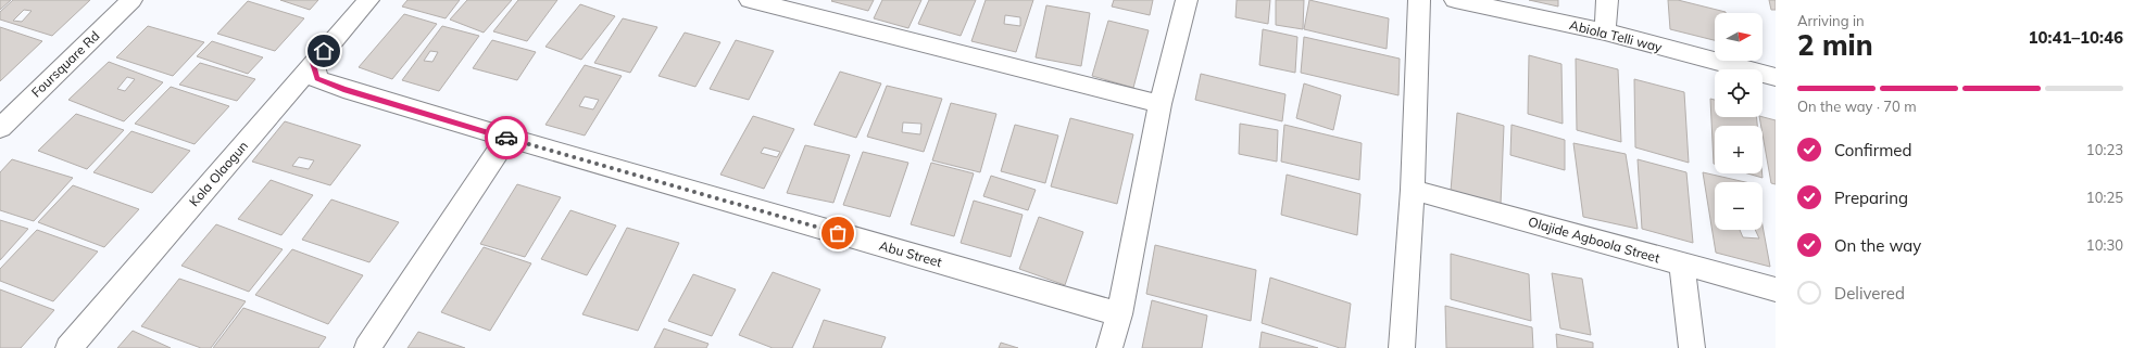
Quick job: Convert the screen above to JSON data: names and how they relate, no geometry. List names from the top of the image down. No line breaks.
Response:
{"streets":{"street":["Abiola Telli way","Foursquare Rd","Kola Olaogun","Olajide Agboola Street","Abu Street"]},"crossings":[["Kola Olaogun","Abu Street"]],"north":"right","page":{"heading":["2 min","Arriving in","10:41–10:46"],"map_buttons":["+","−"],"bar":"On the way · 70 m","list":[["Confirmed","10:23"],["Preparing","10:25"],["On the way","10:30"],"Delivered"]}}
